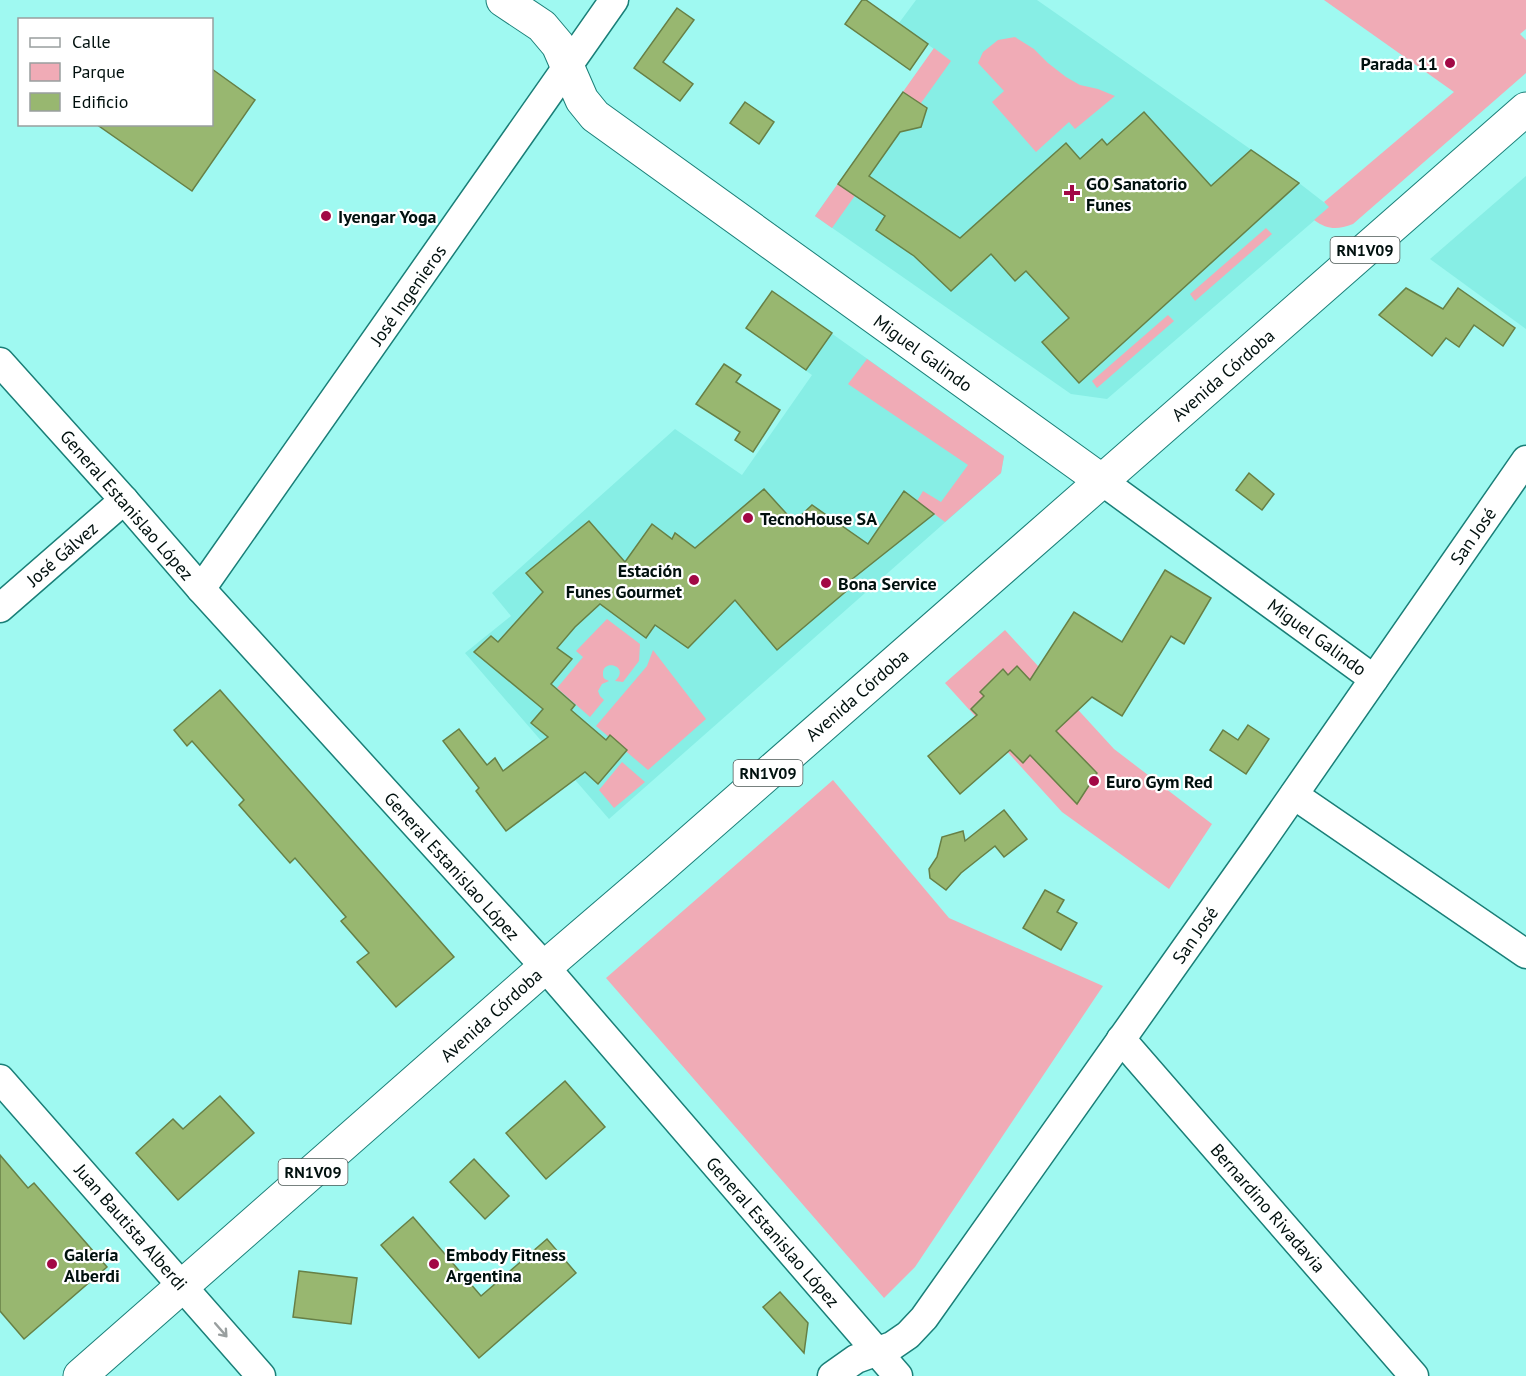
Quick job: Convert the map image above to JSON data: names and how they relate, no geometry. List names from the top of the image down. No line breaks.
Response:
{"streets":{"main road":["RN1V09","Miguel Galindo","Avenida Córdoba"],"street":["José Ingenieros","General Estanislao López","San José","José Gálvez","Bernardino Rivadavia","Juan Bautista Alberdi"]},"crossings":[["José Ingenieros","Miguel Galindo"],["José Ingenieros","General Estanislao López"],["Miguel Galindo","Avenida Córdoba"],["Miguel Galindo","San José"],["Avenida Córdoba","General Estanislao López"],["Avenida Córdoba","Juan Bautista Alberdi"],["General Estanislao López","San José"],["General Estanislao López","José Gálvez"],["San José","Bernardino Rivadavia"]],"places":{"other":["Parada 11","Iyengar Yoga","TecnoHouse SA","Estación Funes Gourmet","Bona Service","Euro Gym Red","Galería Alberdi","Embody Fitness Argentina"],"health":["GO Sanatorio Funes"]},"legend":["Calle","Parque","Edificio"]}
